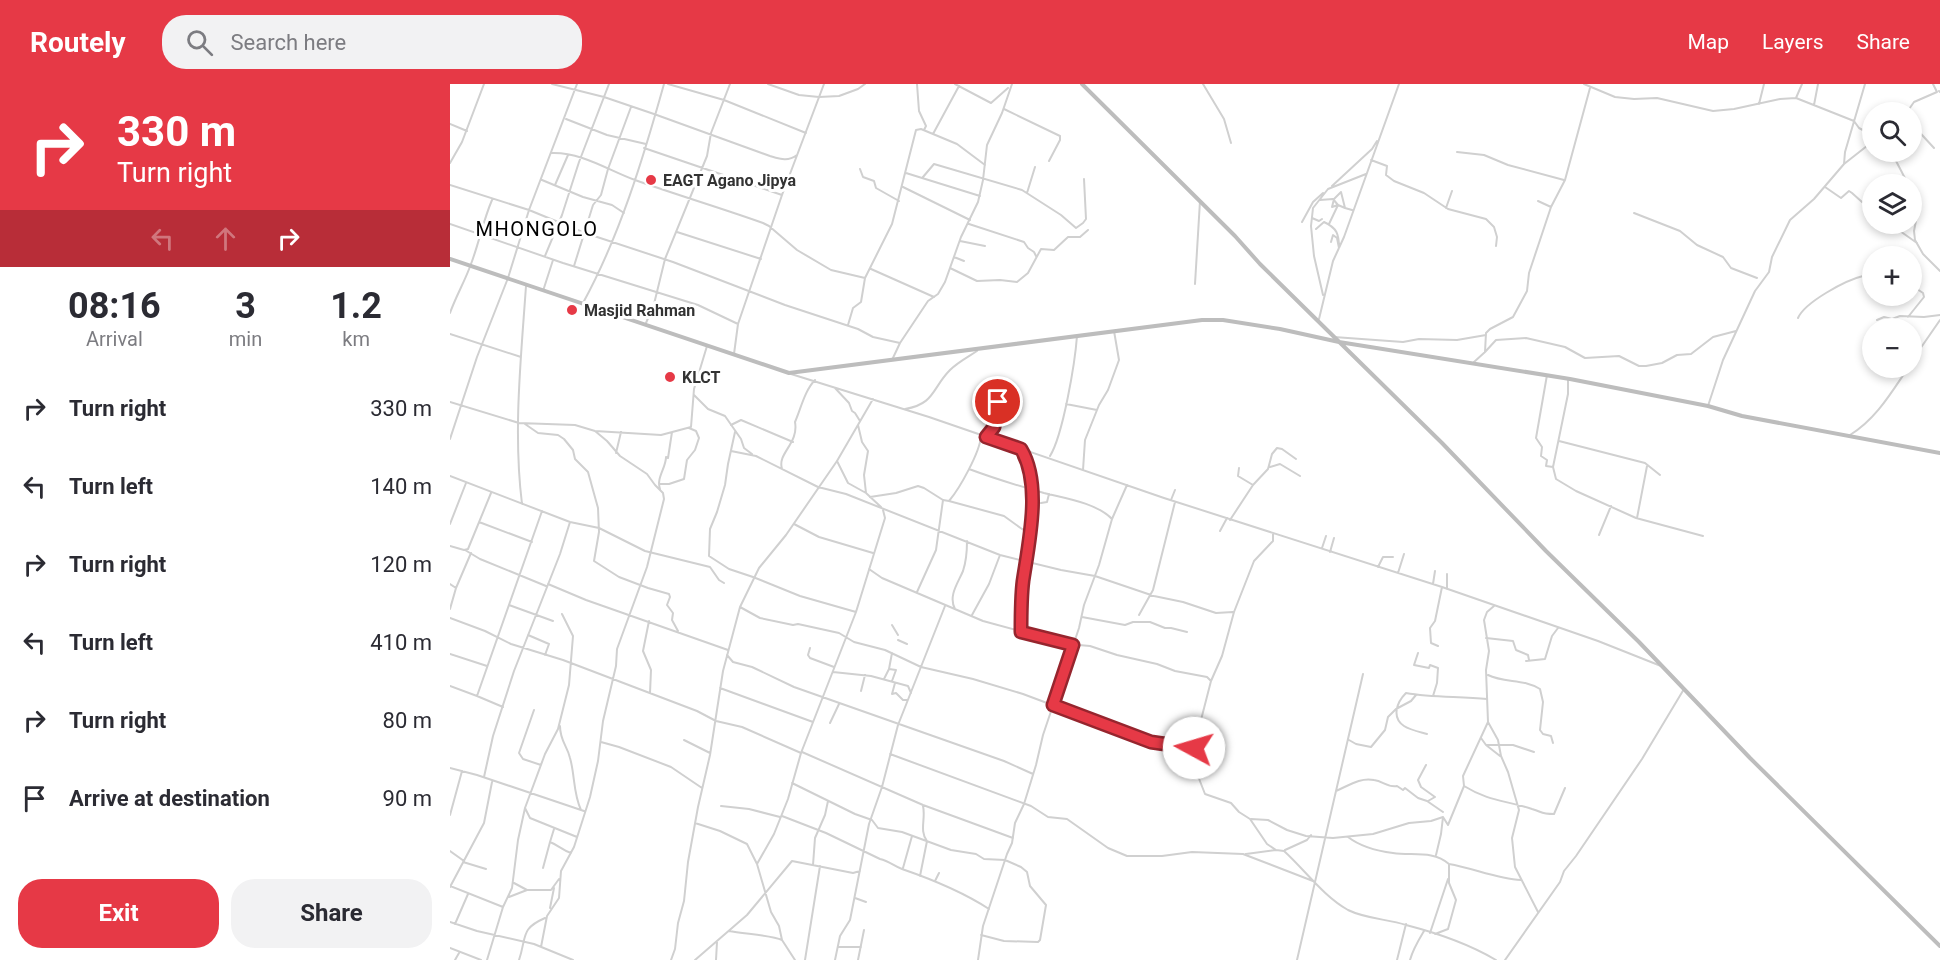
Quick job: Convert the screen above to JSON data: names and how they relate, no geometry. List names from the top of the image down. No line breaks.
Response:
{"districts":["MHONGOLO"],"places":["EAGT Agano Jipya","Masjid Rahman","KLCT"],"page":{"header":"Routely","search":"Search here","nav":["Map","Layers","Share"],"turn":["330 m","Turn right"],"map_buttons":["+","−"],"eta":["08:16","Arrival","3","min","1.2","km"],"list":[{"name":"Turn right","value":"330 m"},{"name":"Turn left","value":"140 m"},{"name":"Turn right","value":"120 m"},{"name":"Turn left","value":"410 m"},{"name":"Turn right","value":"80 m"},{"name":"Arrive at destination","value":"90 m"}],"buttons":["Exit","Share"]}}
